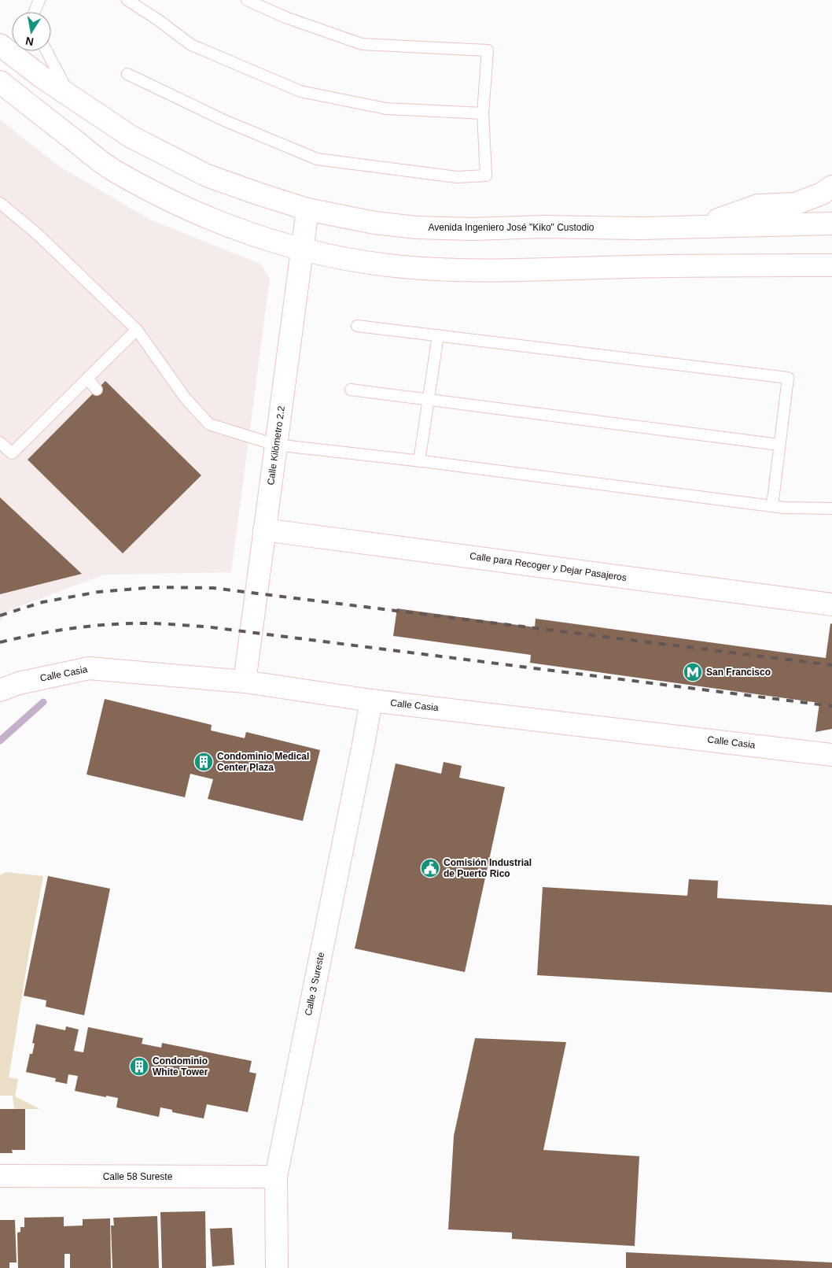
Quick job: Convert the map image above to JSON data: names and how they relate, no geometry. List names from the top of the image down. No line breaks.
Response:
{"streets":{"street":["Avenida Ingeniero José \"Kiko\" Custodio","Calle Kilómetro 2.2","Calle para Recoger y Dejar Pasajeros","Calle Casia","Calle 3 Sureste","Calle 58 Sureste"]},"crossings":[["Avenida Ingeniero José \"Kiko\" Custodio","Calle Kilómetro 2.2"],["Calle Kilómetro 2.2","Calle para Recoger y Dejar Pasajeros"],["Calle Kilómetro 2.2","Calle Casia"],["Calle Casia","Calle 3 Sureste"],["Calle 3 Sureste","Calle 58 Sureste"]],"places":{"metro station":["San Francisco"],"building":["Condominio Medical Center Plaza","Condominio White Tower"],"public building":["Comisión Industrial de Puerto Rico"]},"north":"bottom"}
